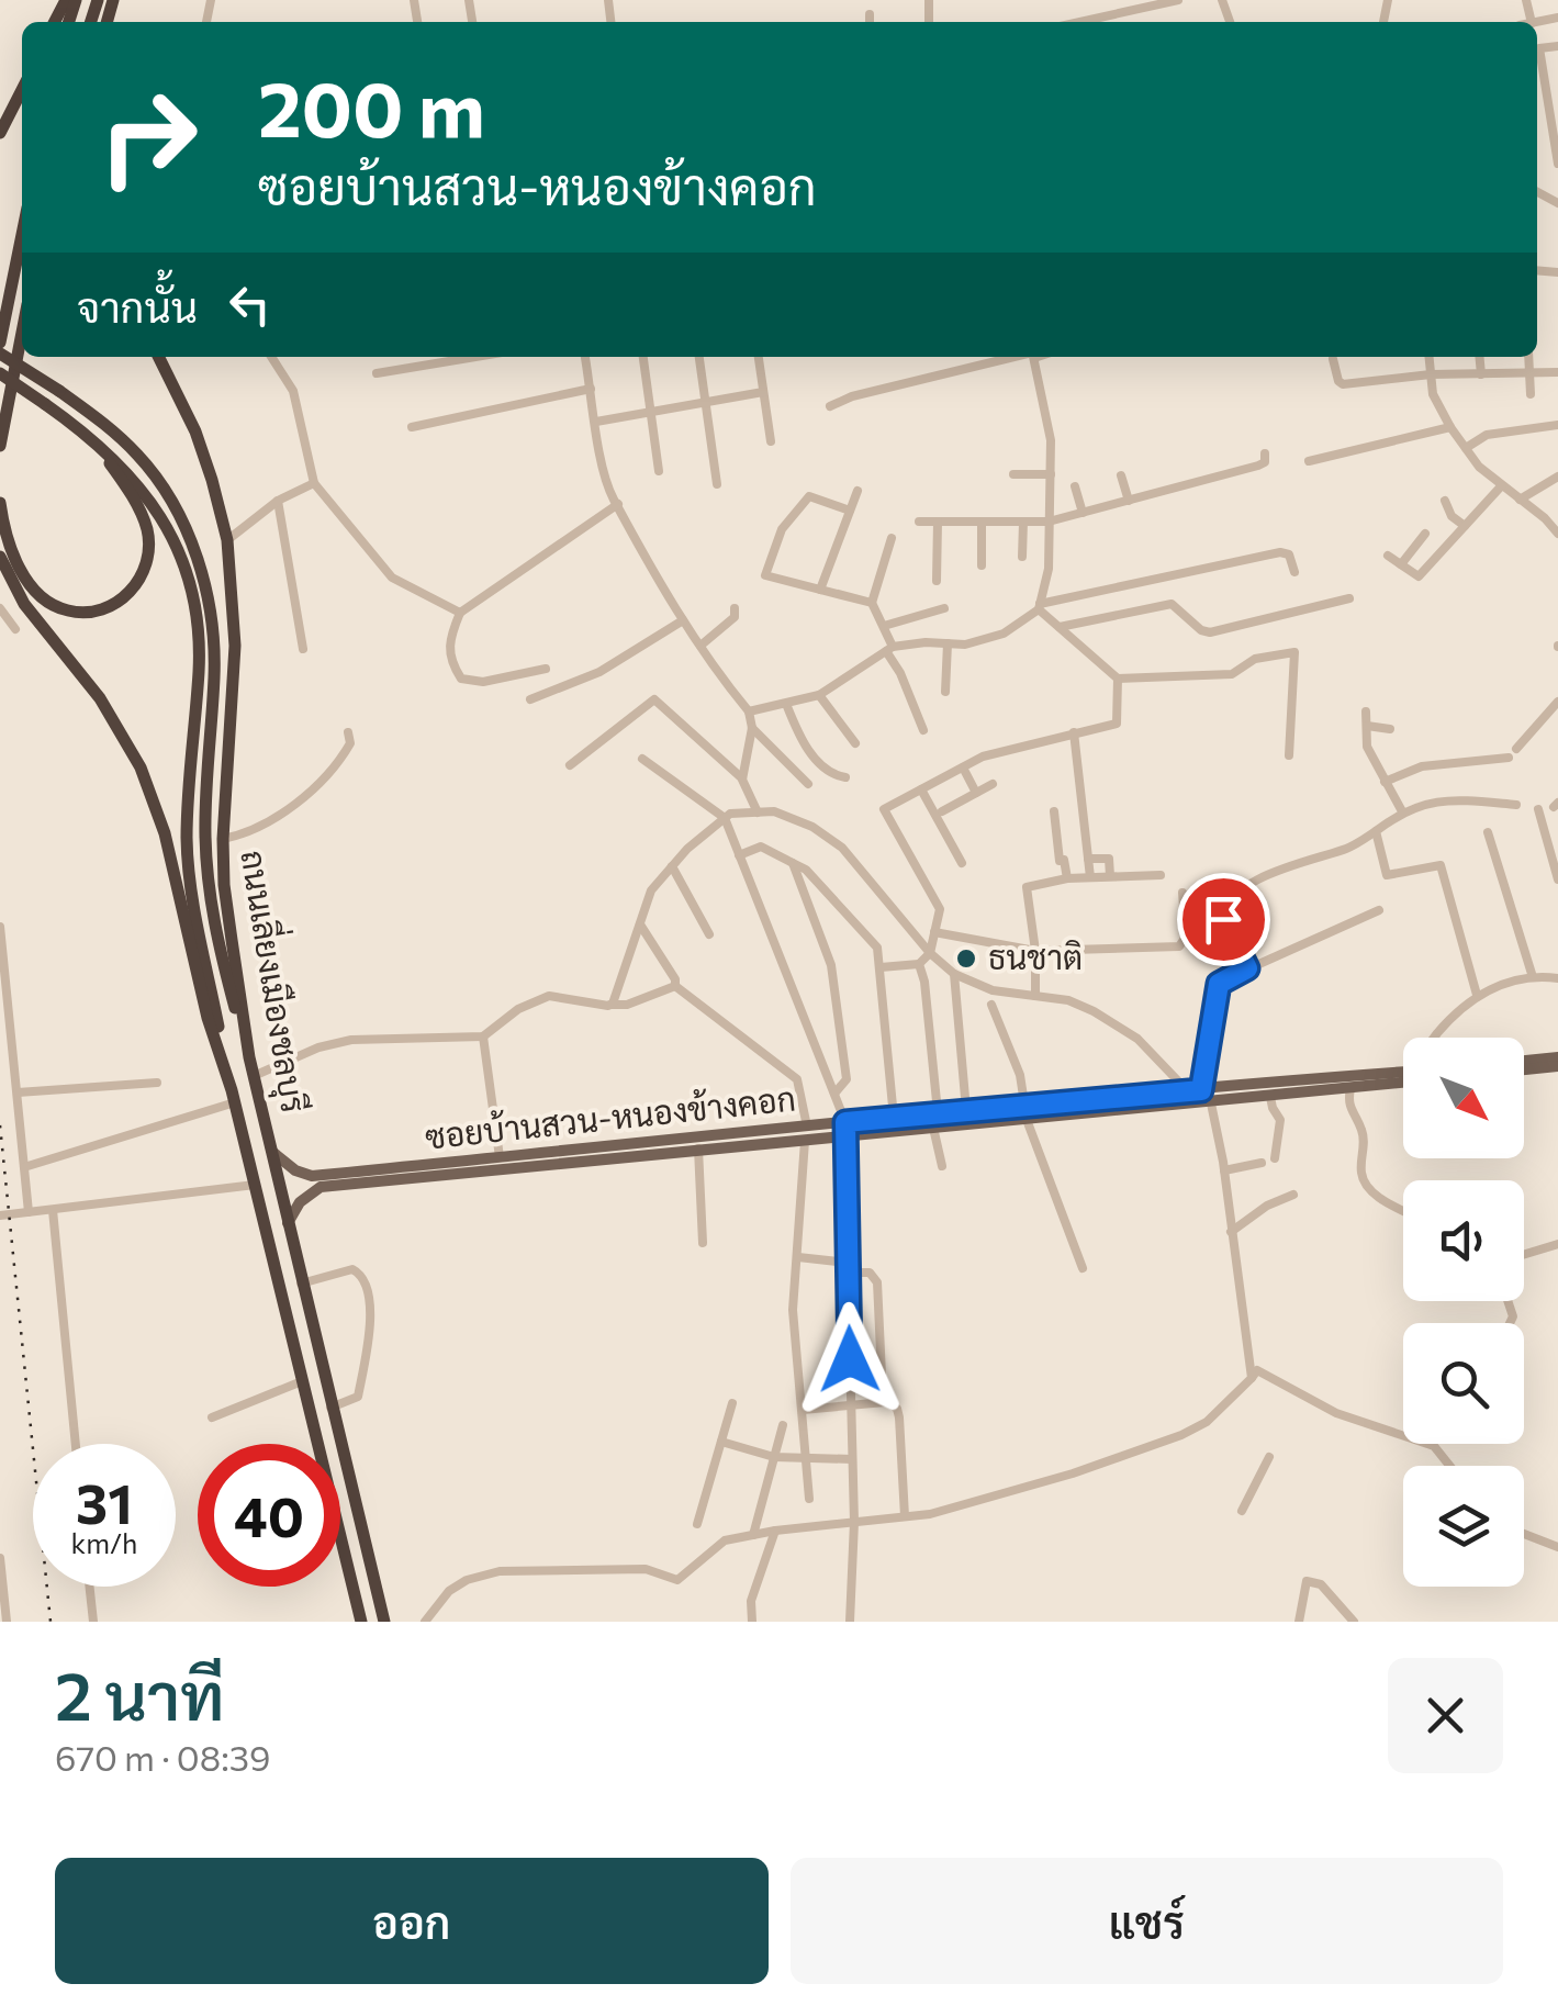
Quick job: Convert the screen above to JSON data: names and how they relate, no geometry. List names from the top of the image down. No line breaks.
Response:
{"streets":{"highway":["ถนนเลี่ยงเมืองชลบุรี"],"main road":["ซอยบ้านสวน-หนองข้างคอก"]},"crossings":[["ถนนเลี่ยงเมืองชลบุรี","ซอยบ้านสวน-หนองข้างคอก"]],"places":["ธนชาติ"],"north":"bottom right","page":{"turn":["200 m","ซอยบ้านสวน-หนองข้างคอก"],"then":"จากนั้น","speed":"31 km/h","limit":"40","heading":["2 นาที","670 m · 08:39"],"buttons":["ออก","แชร์"]}}
